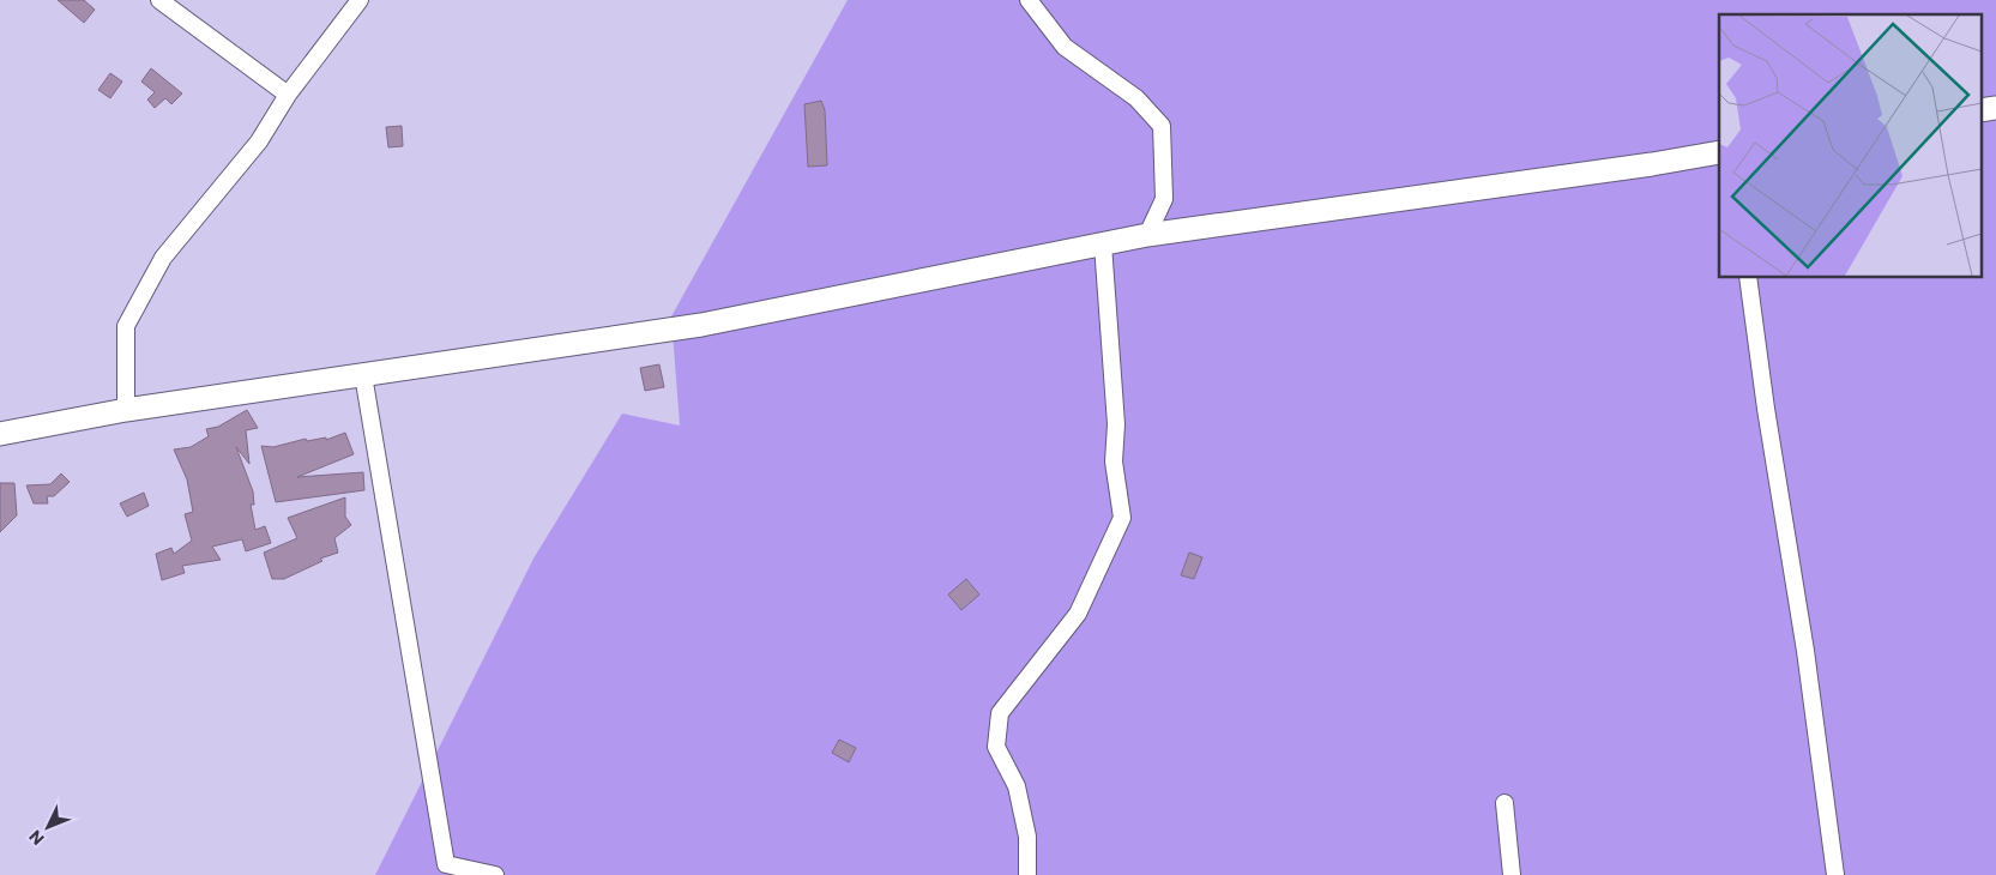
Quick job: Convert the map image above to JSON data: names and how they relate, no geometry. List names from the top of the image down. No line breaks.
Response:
{"north":"bottom left"}
